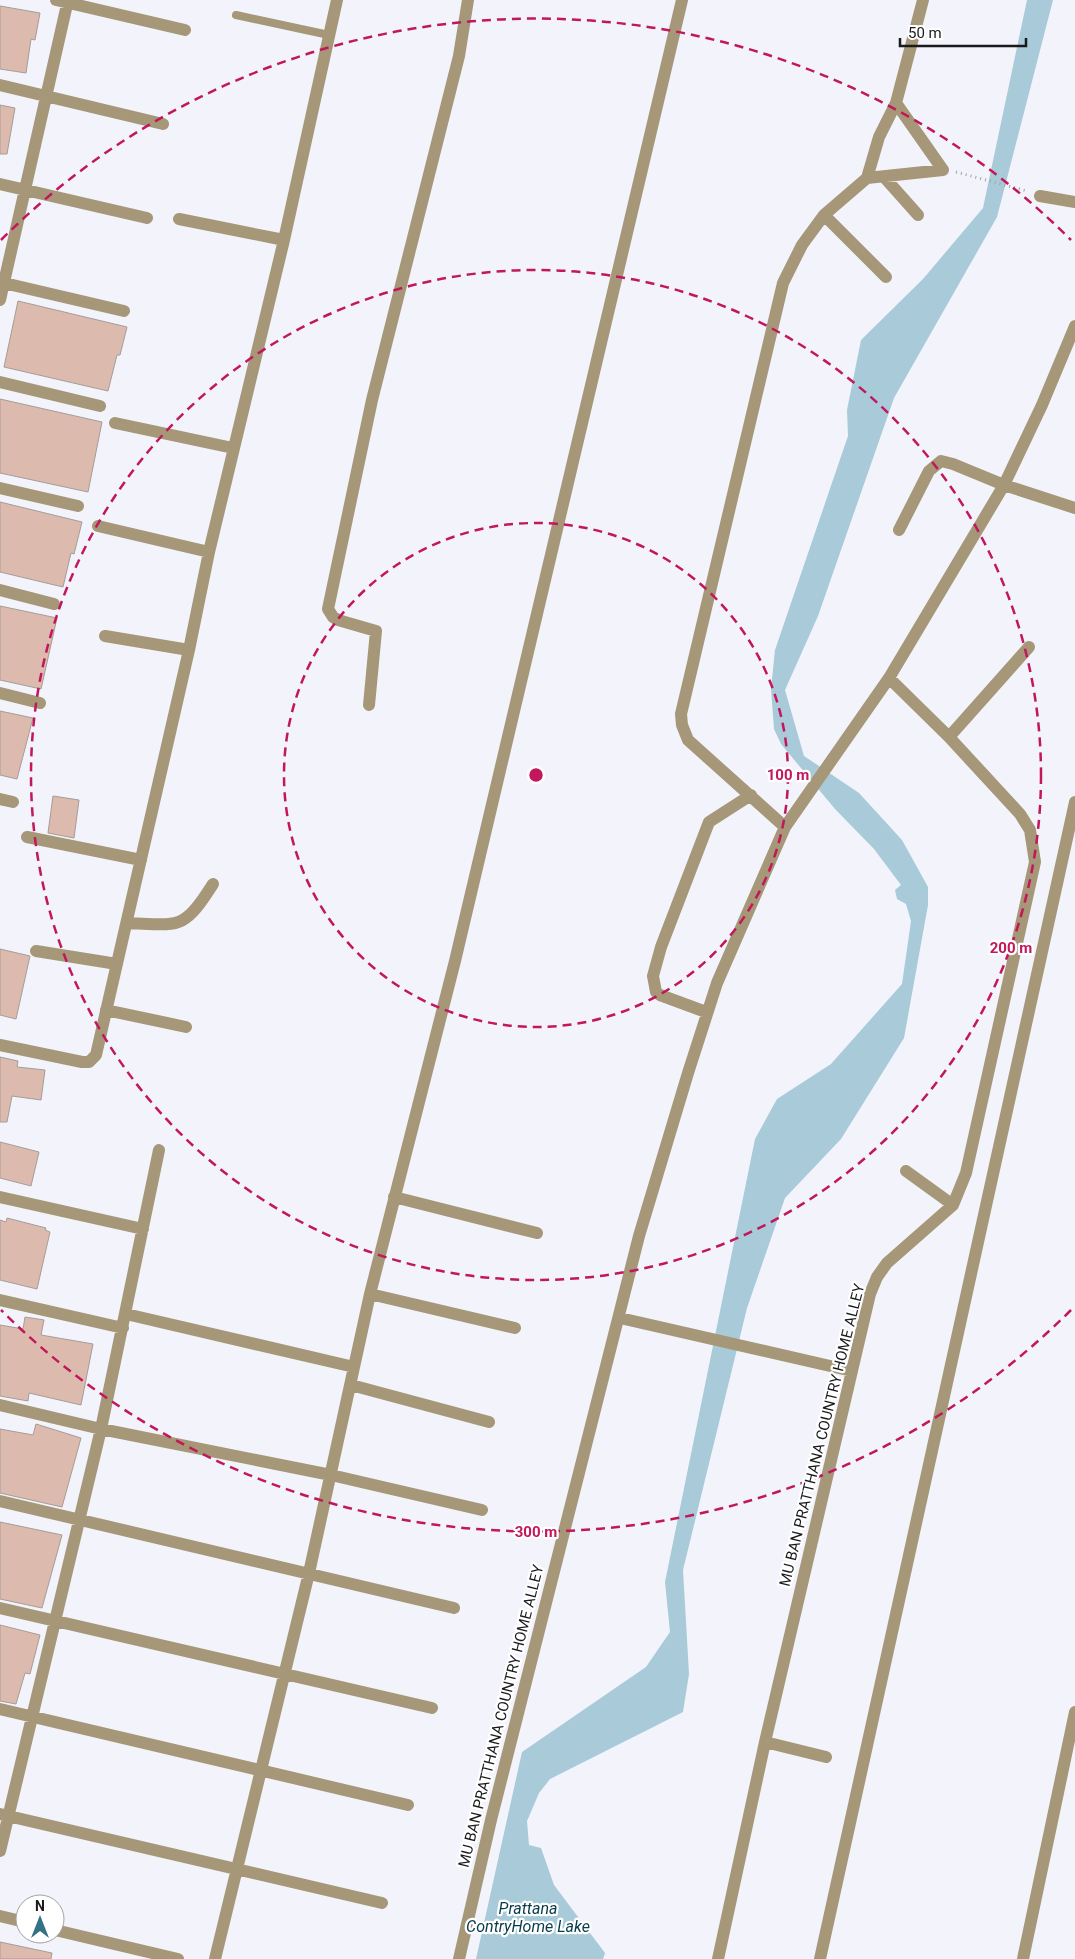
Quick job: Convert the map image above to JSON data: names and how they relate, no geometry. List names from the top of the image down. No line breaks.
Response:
{"streets":{"street":["MU BAN PRATTHANA COUNTRY HOME ALLEY"]},"water":["Prattana ContryHome Lake"],"scale_bar":"50 m","north":"top","rings":["100 m","200 m","300 m"]}
